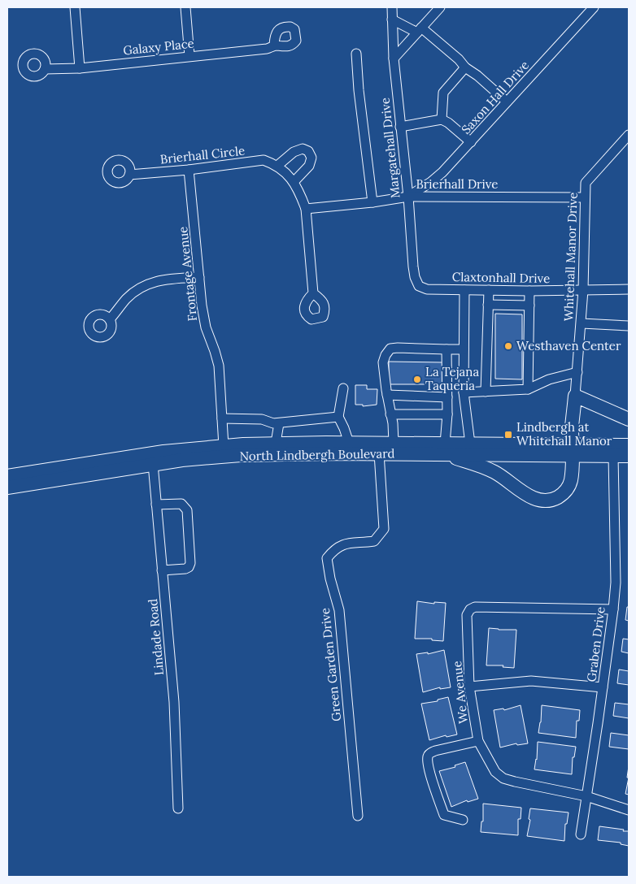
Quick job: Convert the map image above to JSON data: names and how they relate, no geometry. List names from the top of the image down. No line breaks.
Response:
{"streets":{"highway":["North Lindbergh Boulevard"],"street":["Galaxy Place","Saxon Hall Drive","Margatehall Drive","Brierhall Circle","Brierhall Drive","Whitehall Manor Drive","Frontage Avenue","Claxtonhall Drive","Lindade Road","Graben Drive","Green Garden Drive","We Avenue"]},"crossings":[["Saxon Hall Drive","Margatehall Drive"],["Saxon Hall Drive","Brierhall Drive"],["Margatehall Drive","Brierhall Drive"],["Margatehall Drive","Claxtonhall Drive"],["Brierhall Circle","Brierhall Drive"],["Brierhall Circle","Frontage Avenue"],["Brierhall Drive","Whitehall Manor Drive"],["Whitehall Manor Drive","Claxtonhall Drive"],["Frontage Avenue","North Lindbergh Boulevard"],["North Lindbergh Boulevard","Lindade Road"],["North Lindbergh Boulevard","Graben Drive"],["North Lindbergh Boulevard","Green Garden Drive"],["Graben Drive","We Avenue"]],"places":{"other":["Westhaven Center","La Tejana Taqueria"],"transit":["Lindbergh at Whitehall Manor"]}}
